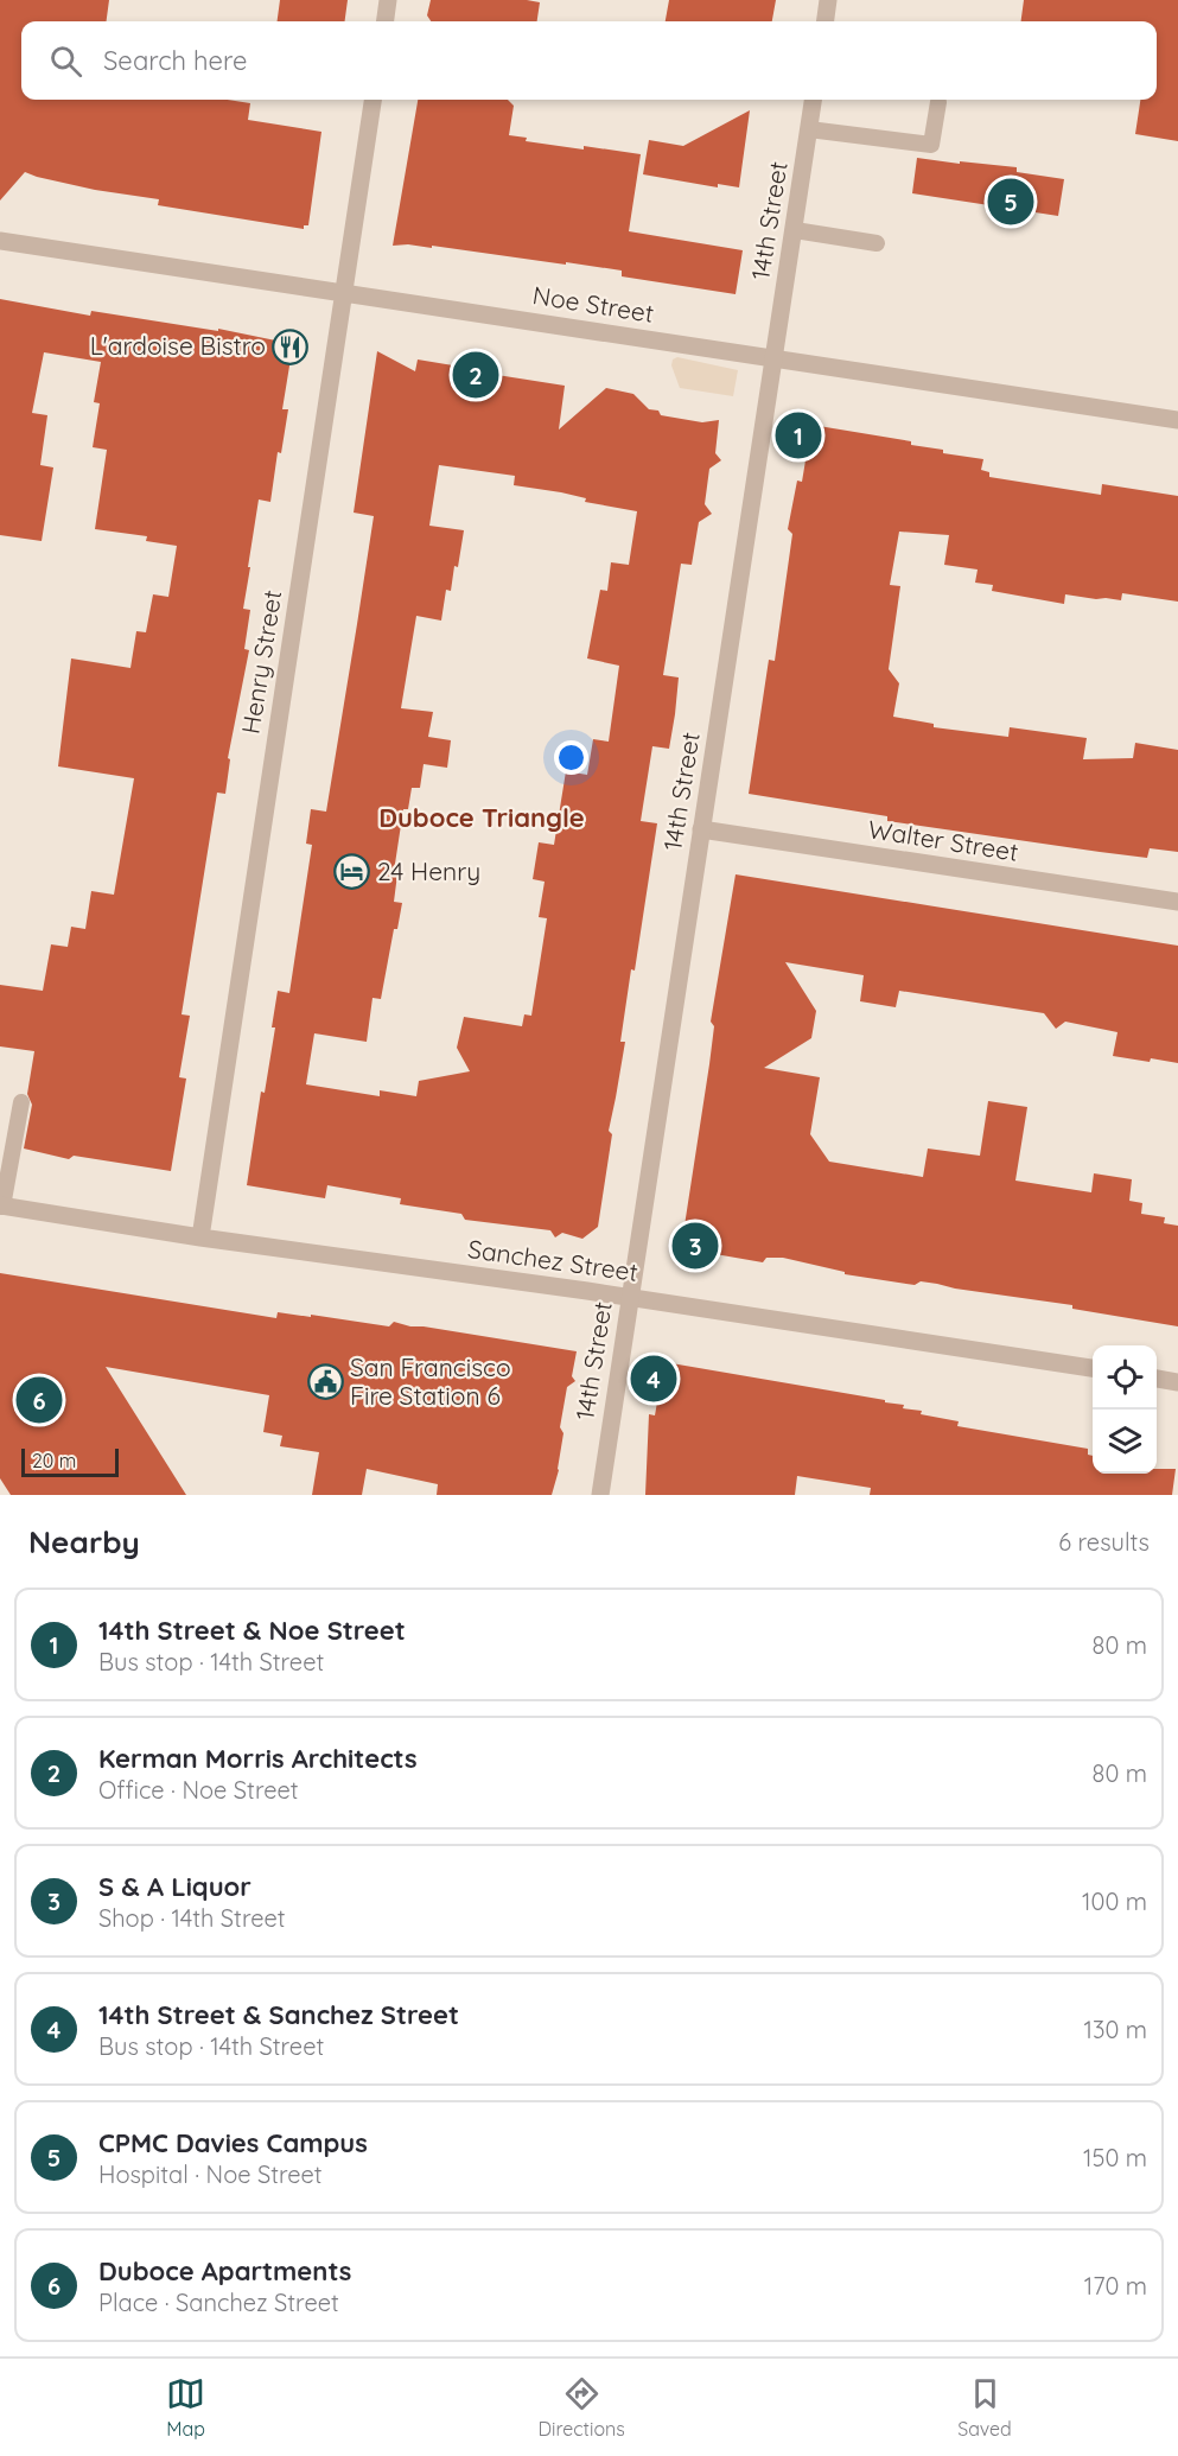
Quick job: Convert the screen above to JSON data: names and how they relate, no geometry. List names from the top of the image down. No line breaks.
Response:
{"streets":{"street":["14th Street","Noe Street","Henry Street","Walter Street","Sanchez Street"]},"crossings":[["14th Street","Noe Street"],["14th Street","Walter Street"],["14th Street","Sanchez Street"],["Noe Street","Henry Street"],["Henry Street","Sanchez Street"]],"districts":["Duboce Triangle"],"places":{"restaurant":["L'ardoise Bistro"],"hotel":["24 Henry"],"public building":["San Francisco Fire Station 6"]},"scale_bar":"20 m","page":{"search":"Search here","pins":["5","2","1","3","4","6"],"scale":"20 m","heading":["Nearby","6 results"],"list":[{"mark":"1","name":"14th Street & Noe Street","note":"Bus stop · 14th Street","value":"80 m"},{"mark":"2","name":"Kerman Morris Architects","note":"Office · Noe Street","value":"80 m"},{"mark":"3","name":"S & A Liquor","note":"Shop · 14th Street","value":"100 m"},{"mark":"4","name":"14th Street & Sanchez Street","note":"Bus stop · 14th Street","value":"130 m"},{"mark":"5","name":"CPMC Davies Campus","note":"Hospital · Noe Street","value":"150 m"},{"mark":"6","name":"Duboce Apartments","note":"Place · Sanchez Street","value":"170 m"}],"nav":["Map","Directions","Saved"]}}
